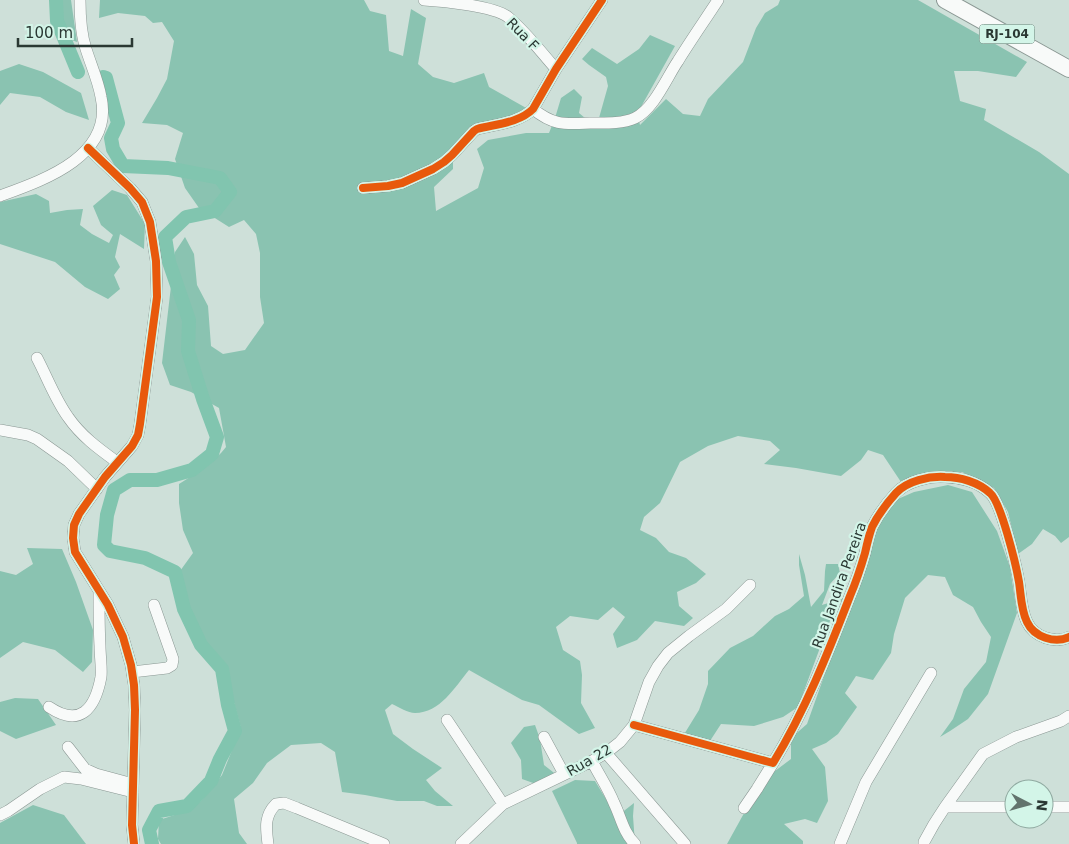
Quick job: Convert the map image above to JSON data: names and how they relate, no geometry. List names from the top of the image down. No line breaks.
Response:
{"streets":{"highway":["RJ-104"],"street":["Rua F","Rua Jandira Pereira","Rua 22"]},"scale_bar":"100 m","north":"right"}
